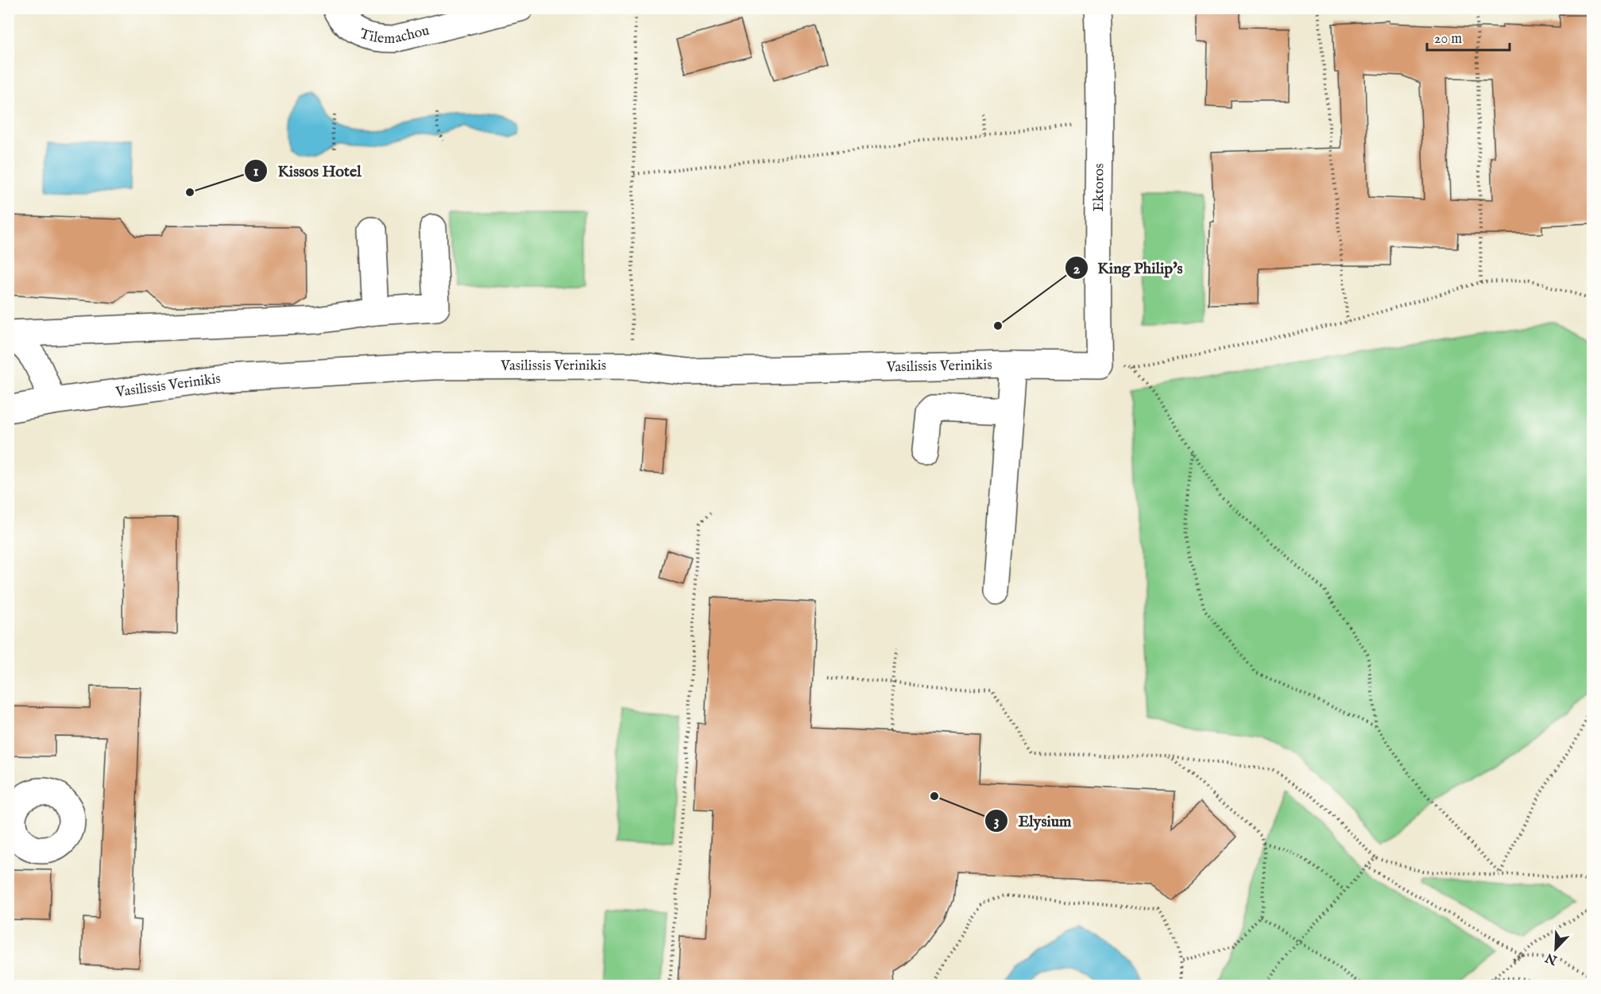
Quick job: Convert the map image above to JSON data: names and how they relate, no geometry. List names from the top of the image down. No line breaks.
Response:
{"streets":{"street":["Tilemachou","Ektoros","Vasilissis Verinikis"]},"crossings":[["Ektoros","Vasilissis Verinikis"]],"places":["Kissos Hotel","King Philip's","Elysium"],"scale_bar":"20 m","north":"bottom left"}
